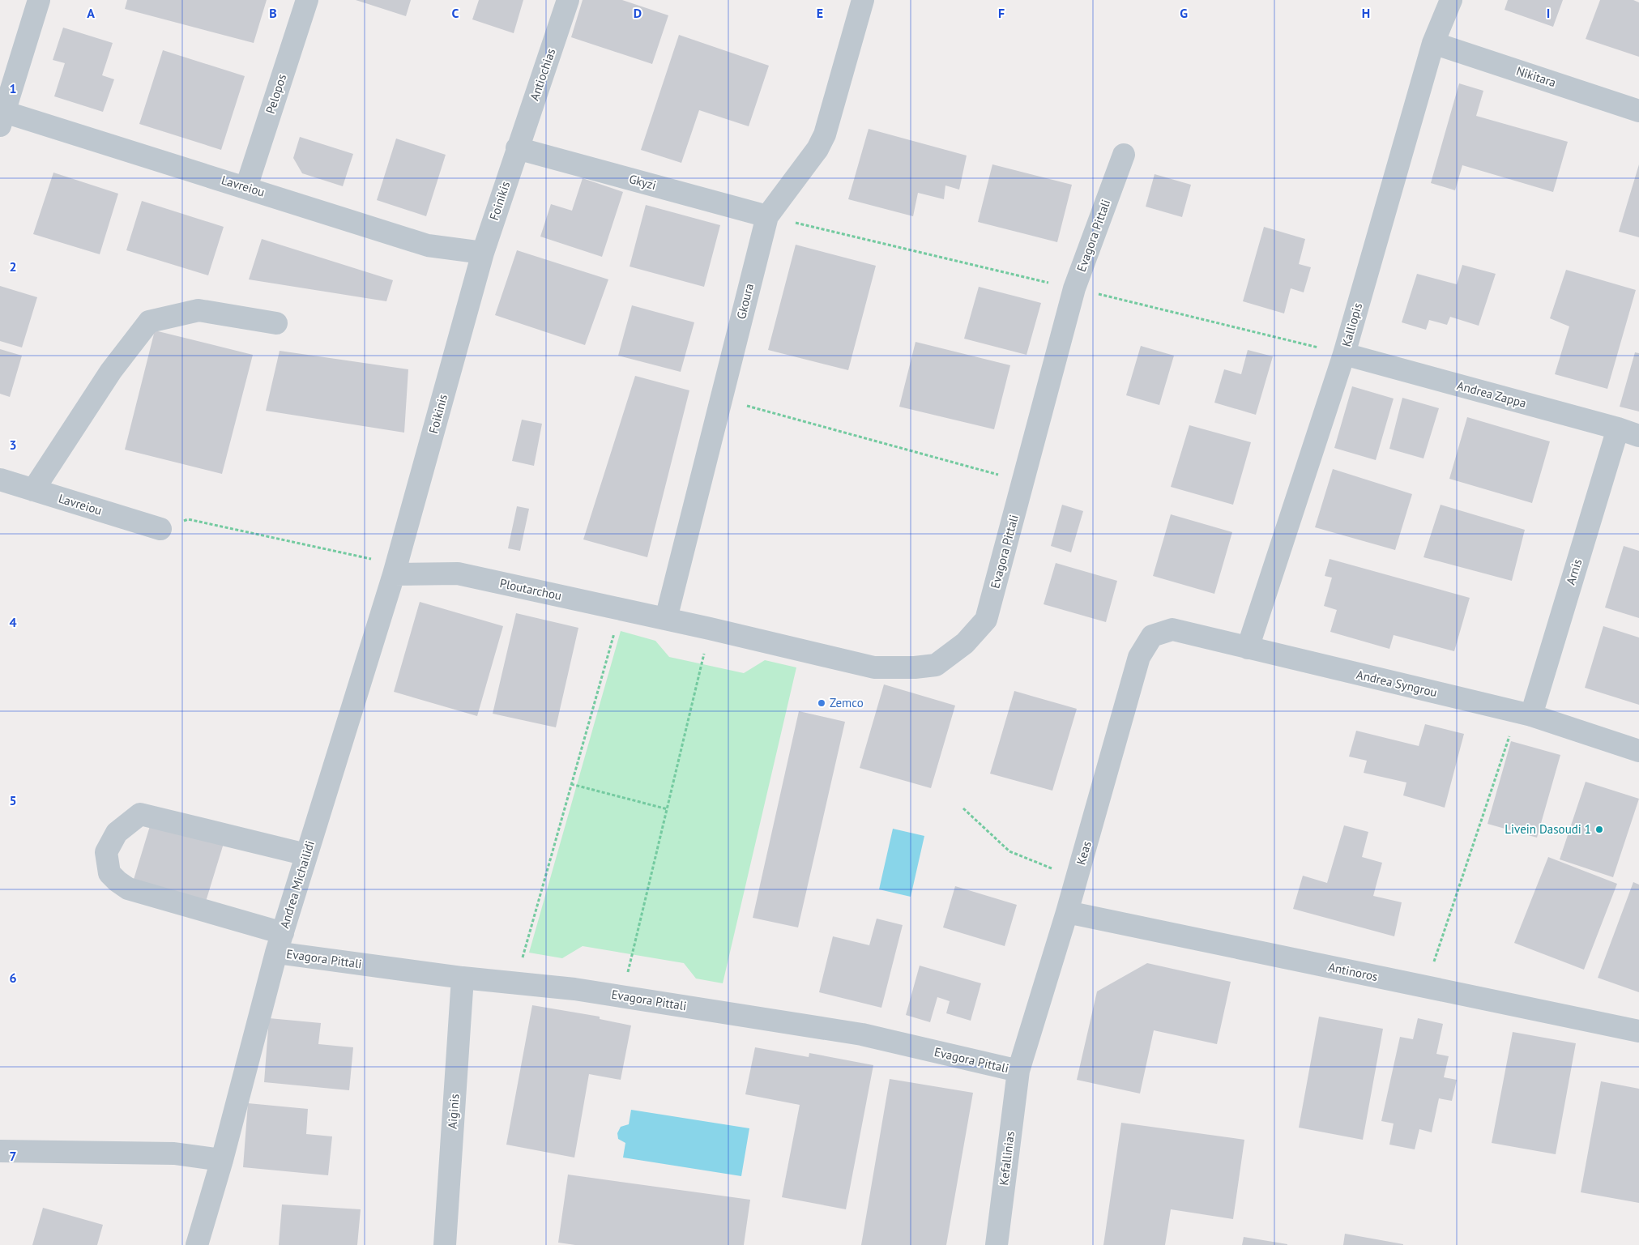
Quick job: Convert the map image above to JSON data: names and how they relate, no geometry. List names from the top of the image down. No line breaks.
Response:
{"streets":{"street":["Antiochias","Nikitara","Pelopos","Gkyzi","Lavreiou","Foinikis","Evagora Pittali","Gkoura","Kalliopis","Andrea Zappa","Foikinis","Arnis","Ploutarchou","Andrea Syngrou","Keas","Andrea Michailidi","Antinoros","Aiginis","Kefallinias"]},"crossings":[["Antiochias","Gkyzi"],["Antiochias","Foinikis"],["Nikitara","Kalliopis"],["Pelopos","Lavreiou"],["Gkyzi","Foinikis"],["Gkyzi","Gkoura"],["Lavreiou","Foinikis"],["Lavreiou","Foikinis"],["Foinikis","Foikinis"],["Evagora Pittali","Gkoura"],["Evagora Pittali","Ploutarchou"],["Evagora Pittali","Keas"],["Evagora Pittali","Andrea Michailidi"],["Evagora Pittali","Aiginis"],["Evagora Pittali","Kefallinias"],["Gkoura","Ploutarchou"],["Kalliopis","Andrea Zappa"],["Kalliopis","Andrea Syngrou"],["Andrea Zappa","Arnis"],["Foikinis","Ploutarchou"],["Foikinis","Andrea Michailidi"],["Arnis","Andrea Syngrou"],["Ploutarchou","Andrea Michailidi"],["Andrea Syngrou","Keas"],["Keas","Antinoros"],["Keas","Kefallinias"]],"places":["Zemco","Livein Dasoudi 1"],"grid":{"columns":["A","B","C","D","E","F","G","H","I"],"rows":["1","2","3","4","5","6","7"]}}
